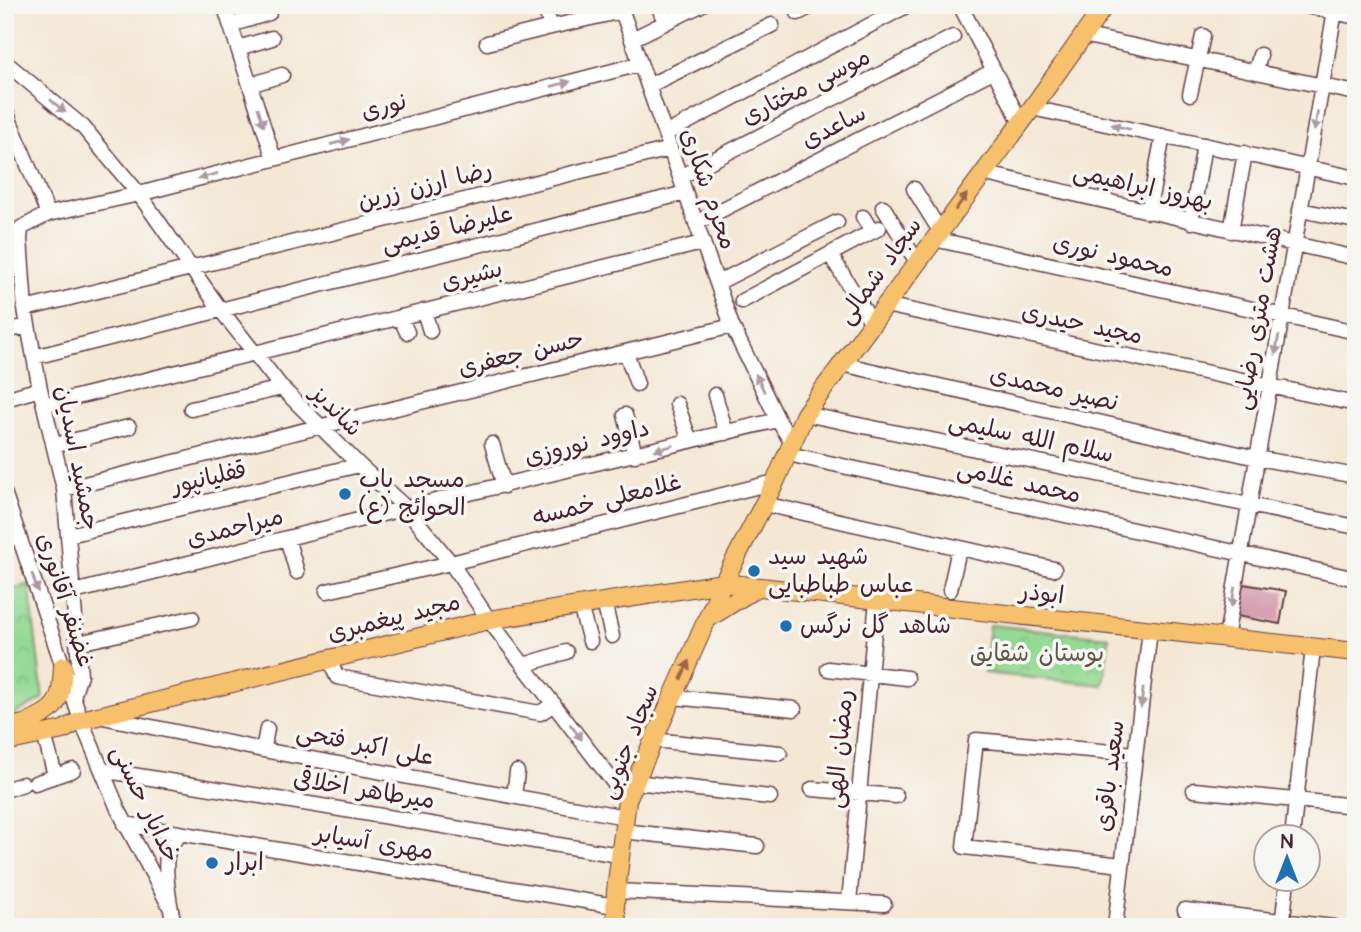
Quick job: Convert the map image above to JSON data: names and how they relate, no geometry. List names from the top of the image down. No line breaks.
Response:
{"streets":{"main road":["سجاد شمالی","ابوذر","مجید پیغمبری","سجاد جنوبی"],"street":["موسی مختاری","نوری","ساعدی","رضا ارزن زرین","بهروز ابراهیمی","محرم شکاری","علیرضا قدیمی","محمود نوری","بشیری","هشت متری رضایی","مجید حیدری","حسن جعفری","نصیر محمدی","شاندیز","سلام الله سلیمی","داوود نوروزی","جمشید اسدیان","قفلیانپور","محمد غلامی","غلامعلی خمسه","میراحمدی","غضنفر آقانوری","علی اکبر فتحی","رمضان الهی","سعید باقری","میرطاهر اخلاقی","خدایار حسنی","مهری آسیابر"]},"crossings":[["موسی مختاری","محرم شکاری"],["نوری","محرم شکاری"],["نوری","شاندیز"],["نوری","جمشید اسدیان"],["ساعدی","محرم شکاری"],["رضا ارزن زرین","محرم شکاری"],["رضا ارزن زرین","شاندیز"],["رضا ارزن زرین","جمشید اسدیان"],["بهروز ابراهیمی","سجاد شمالی"],["بهروز ابراهیمی","هشت متری رضایی"],["محرم شکاری","علیرضا قدیمی"],["محرم شکاری","سجاد شمالی"],["محرم شکاری","بشیری"],["محرم شکاری","حسن جعفری"],["محرم شکاری","داوود نوروزی"],["محرم شکاری","محمد غلامی"],["علیرضا قدیمی","شاندیز"],["علیرضا قدیمی","جمشید اسدیان"],["محمود نوری","سجاد شمالی"],["محمود نوری","هشت متری رضایی"],["سجاد شمالی","مجید حیدری"],["سجاد شمالی","نصیر محمدی"],["سجاد شمالی","سلام الله سلیمی"],["سجاد شمالی","محمد غلامی"],["سجاد شمالی","غلامعلی خمسه"],["سجاد شمالی","ابوذر"],["سجاد شمالی","مجید پیغمبری"],["سجاد شمالی","سجاد جنوبی"],["بشیری","شاندیز"],["بشیری","جمشید اسدیان"],["هشت متری رضایی","مجید حیدری"],["هشت متری رضایی","نصیر محمدی"],["هشت متری رضایی","سلام الله سلیمی"],["هشت متری رضایی","محمد غلامی"],["هشت متری رضایی","ابوذر"],["حسن جعفری","شاندیز"],["حسن جعفری","جمشید اسدیان"],["شاندیز","داوود نوروزی"],["شاندیز","قفلیانپور"],["شاندیز","غلامعلی خمسه"],["شاندیز","میراحمدی"],["شاندیز","مجید پیغمبری"],["شاندیز","سجاد جنوبی"],["شاندیز","علی اکبر فتحی"],["داوود نوروزی","میراحمدی"],["جمشید اسدیان","قفلیانپور"],["جمشید اسدیان","میراحمدی"],["جمشید اسدیان","غضنفر آقانوری"],["ابوذر","مجید پیغمبری"],["ابوذر","سجاد جنوبی"],["ابوذر","رمضان الهی"],["ابوذر","سعید باقری"],["غضنفر آقانوری","مجید پیغمبری"],["غضنفر آقانوری","علی اکبر فتحی"],["غضنفر آقانوری","خدایار حسنی"],["مجید پیغمبری","سجاد جنوبی"],["مجید پیغمبری","علی اکبر فتحی"],["مجید پیغمبری","خدایار حسنی"],["سجاد جنوبی","علی اکبر فتحی"],["سجاد جنوبی","میرطاهر اخلاقی"],["سجاد جنوبی","مهری آسیابر"],["علی اکبر فتحی","خدایار حسنی"],["رمضان الهی","مهری آسیابر"],["میرطاهر اخلاقی","خدایار حسنی"],["خدایار حسنی","مهری آسیابر"]],"one_way":["هشت متری رضایی","غضنفر آقانوری","سعید باقری"],"parks":["بوستان شقایق"],"places":["مسجد باب الحوائج (ع)","شهید سید عباس طباطبایی","شاهد گل نرگس","ابرار"],"north":"top"}
